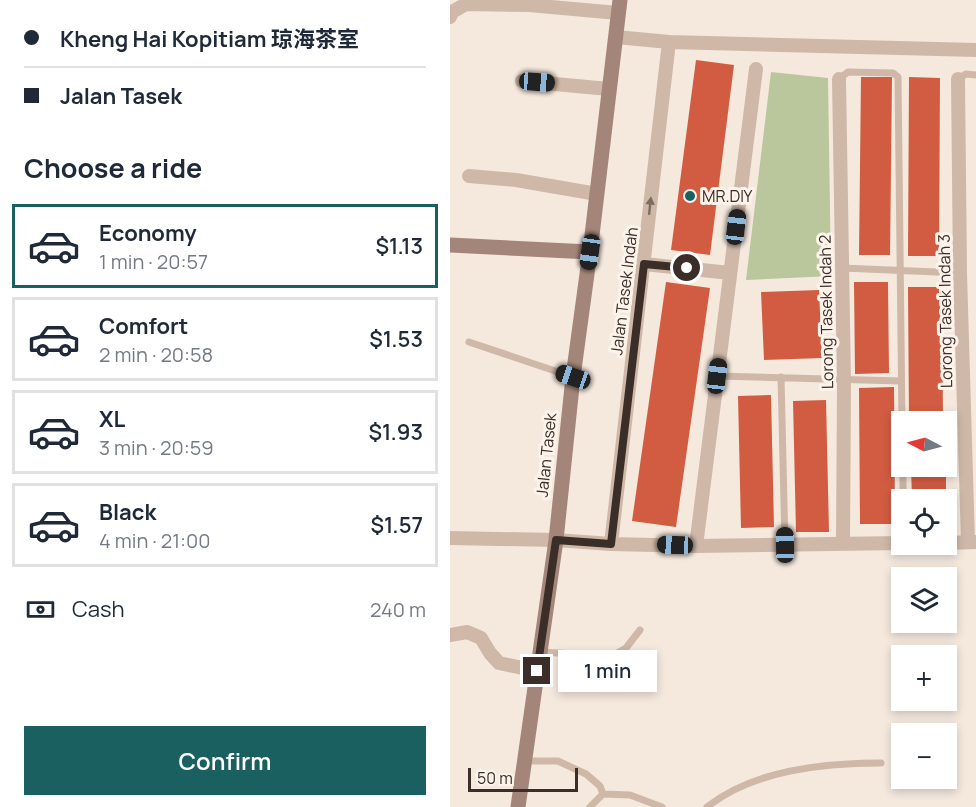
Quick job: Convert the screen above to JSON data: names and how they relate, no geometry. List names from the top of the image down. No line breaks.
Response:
{"streets":{"main road":["Jalan Tasek"],"street":["Jalan Tasek Indah","Lorong Tasek Indah 3","Lorong Tasek Indah 2"]},"places":["MR.DIY"],"scale_bar":"50 m","north":"left","page":{"banner":["Kheng Hai Kopitiam 琼海茶室","Jalan Tasek"],"heading":"Choose a ride","list":[{"name":"Economy","note":"1 min · 20:57","value":"$1.13"},{"name":"Comfort","note":"2 min · 20:58","value":"$1.53"},{"name":"XL","note":"3 min · 20:59","value":"$1.93"},{"name":"Black","note":"4 min · 21:00","value":"$1.57"}],"map_buttons":["+","−"],"pay":["Cash","240 m"],"bubble":"1 min","buttons":"Confirm","scale":"50 m"}}
